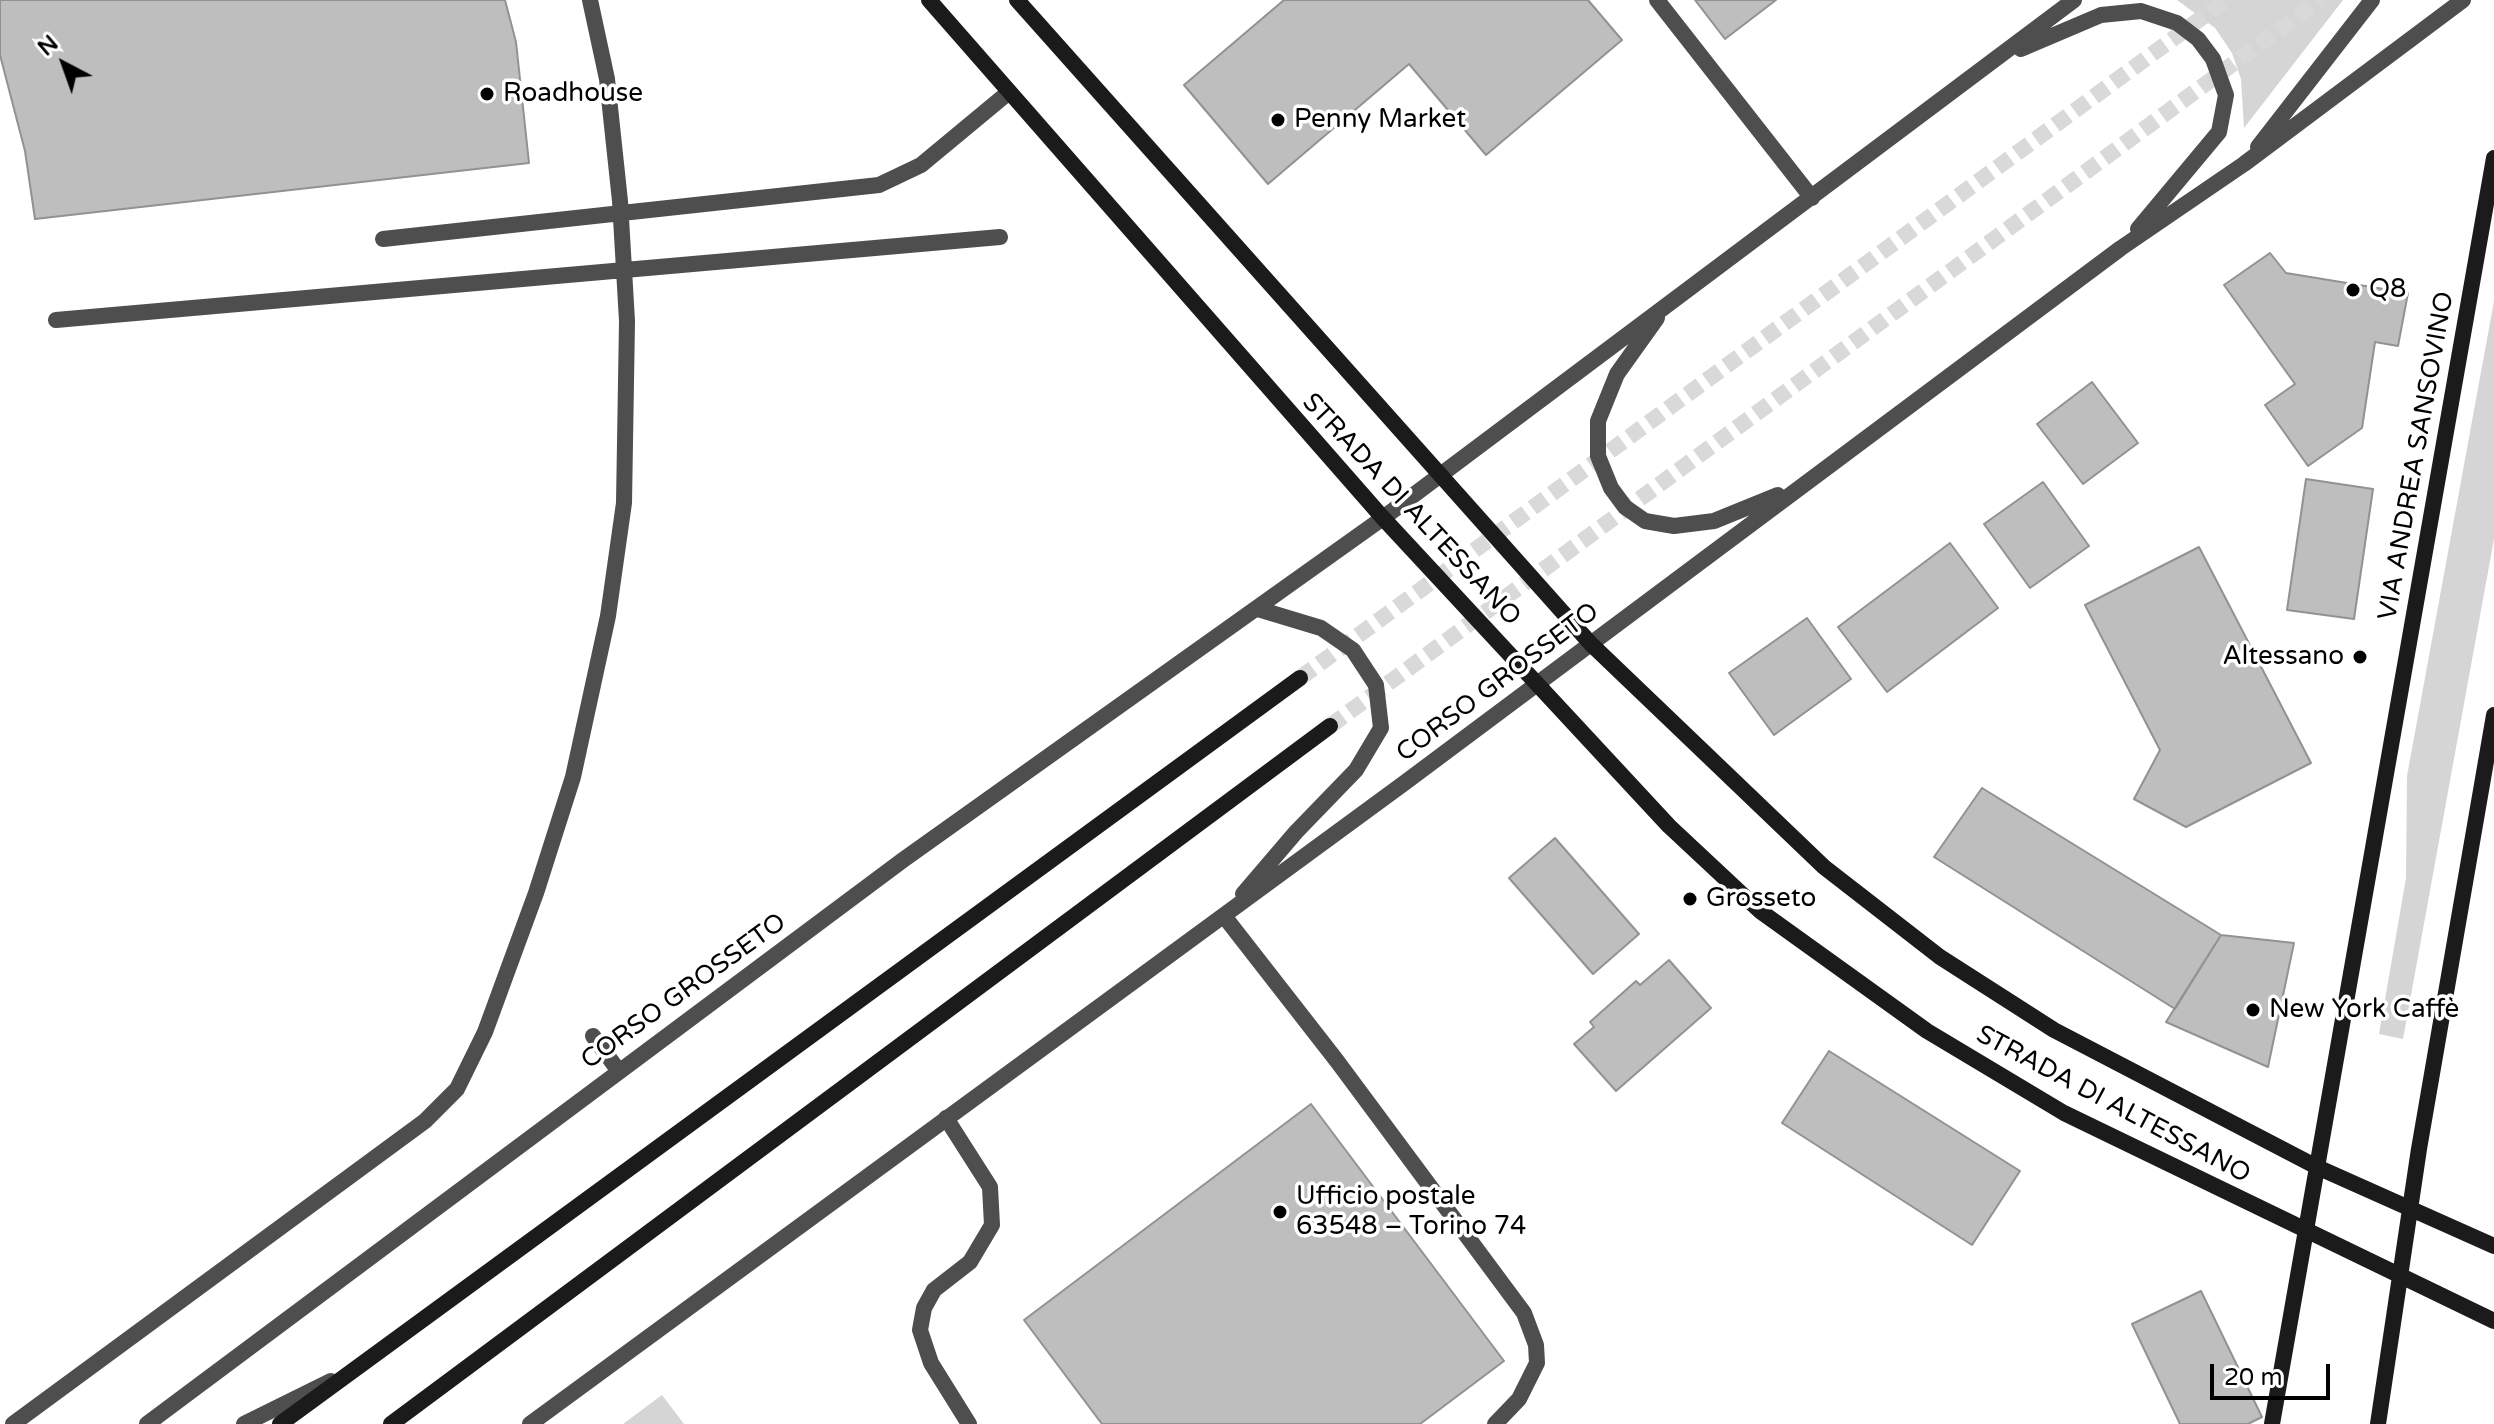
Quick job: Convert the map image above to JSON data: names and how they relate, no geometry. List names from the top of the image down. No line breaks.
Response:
{"streets":{"main road":["VIA ANDREA SANSOVINO","STRADA DI ALTESSANO"],"street":["CORSO GROSSETO"]},"crossings":[["VIA ANDREA SANSOVINO","STRADA DI ALTESSANO"],["STRADA DI ALTESSANO","CORSO GROSSETO"]],"places":["Roadhouse","Penny Market","Q8","Altessano","Grosseto","New York Caffè","Ufficio postale 63548 – Torino 74"],"scale_bar":"20 m","north":"top left"}
